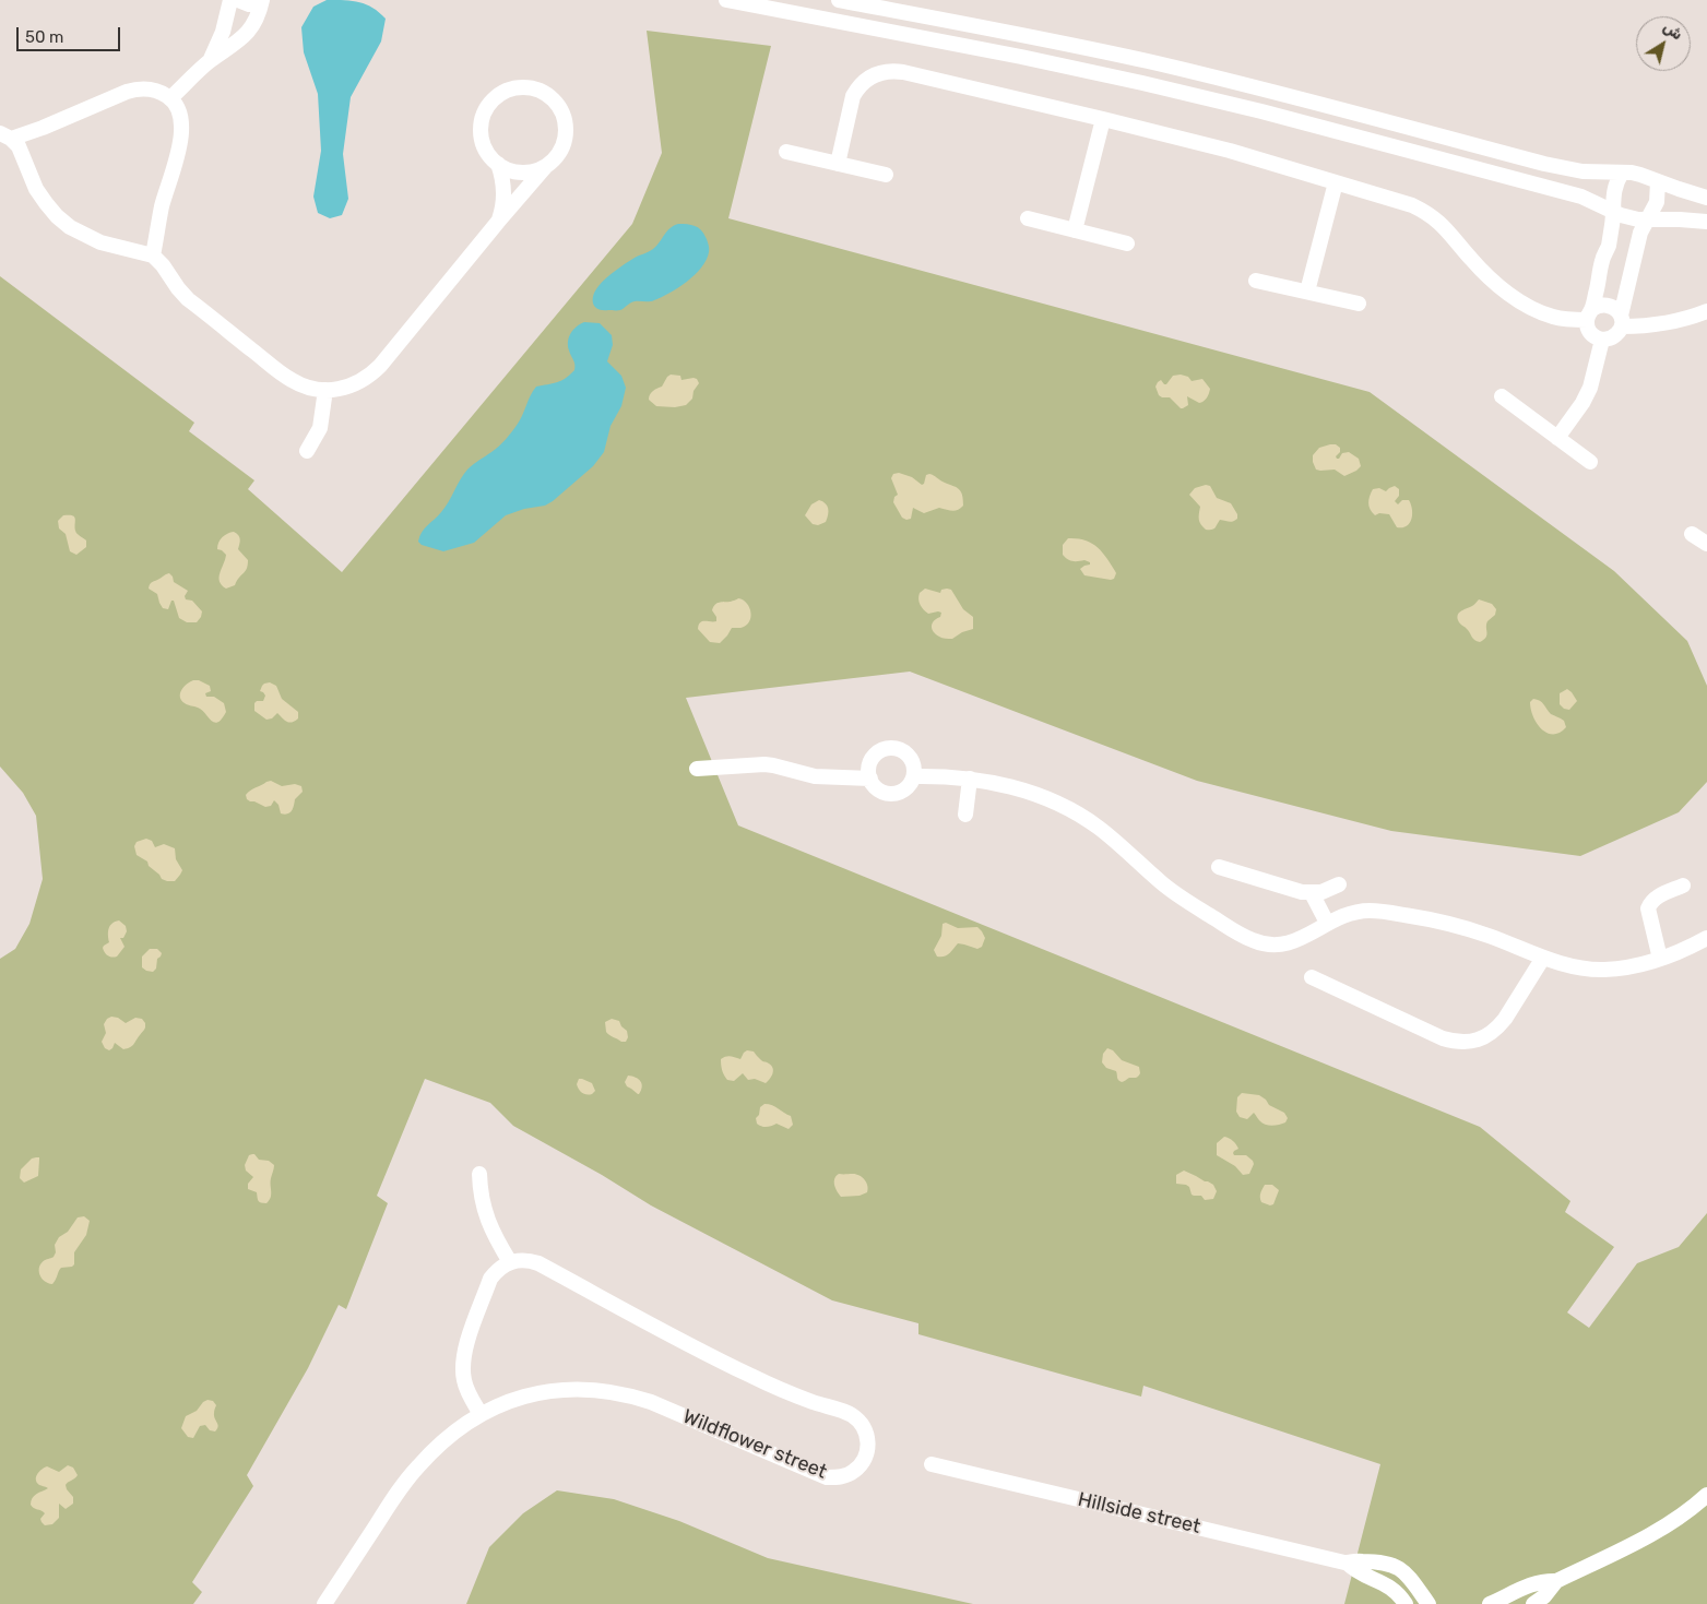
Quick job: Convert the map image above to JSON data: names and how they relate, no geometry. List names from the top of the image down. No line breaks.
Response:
{"streets":{"street":["Wildflower street","Hillside street"]},"scale_bar":"50 m","north":"top right"}
